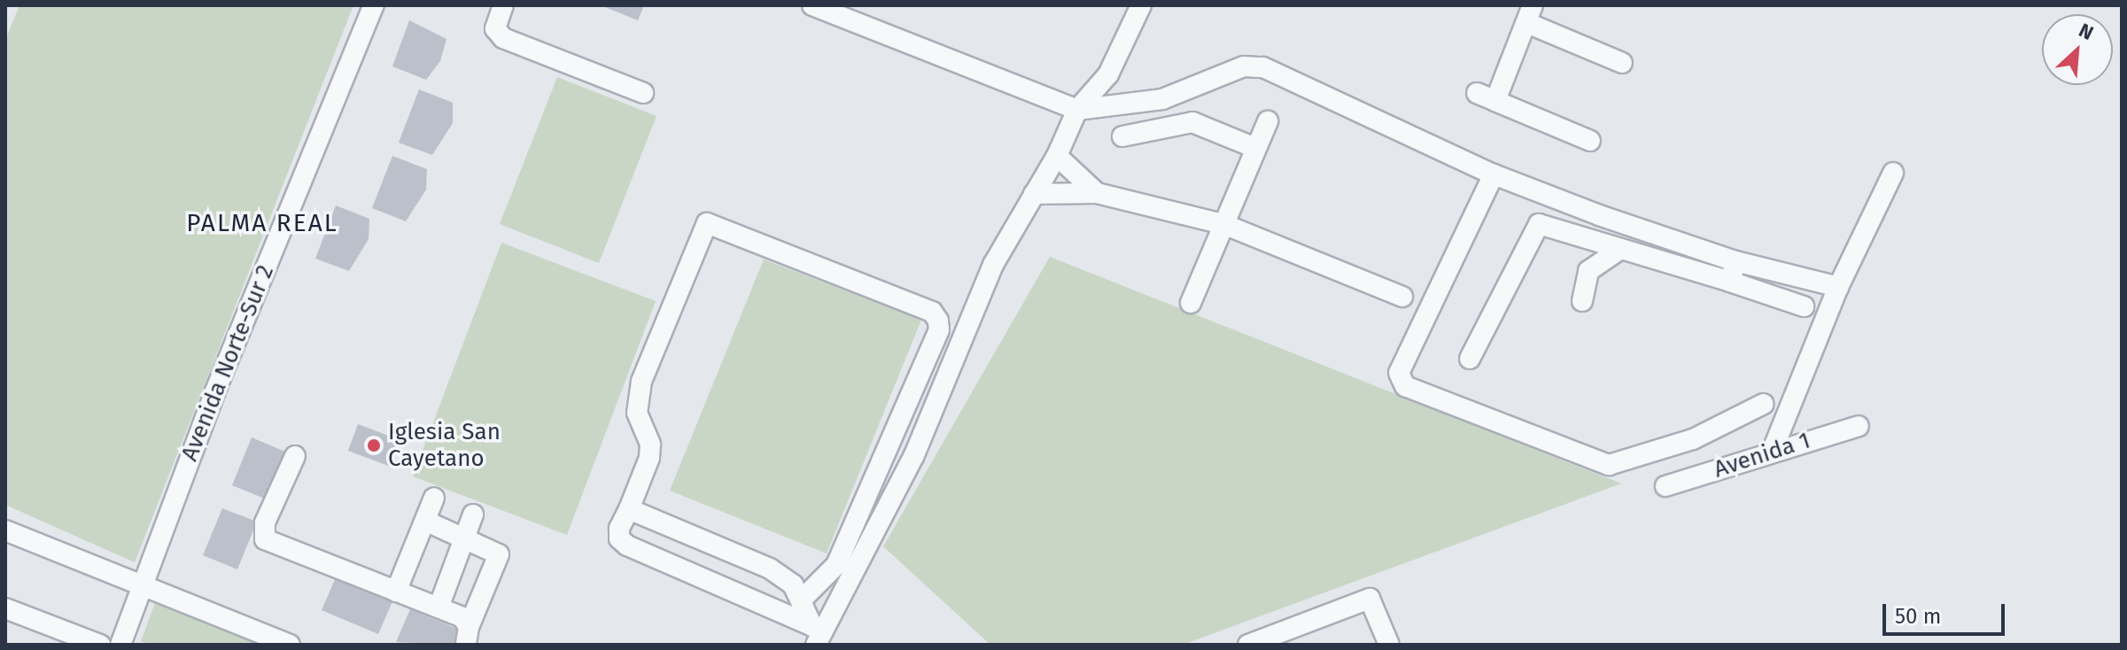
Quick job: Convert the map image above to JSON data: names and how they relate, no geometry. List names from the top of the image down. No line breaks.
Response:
{"streets":{"street":["Avenida Norte-Sur 2","Avenida 1"]},"districts":["PALMA REAL"],"places":["Iglesia San Cayetano"],"scale_bar":"50 m","north":"top right"}
